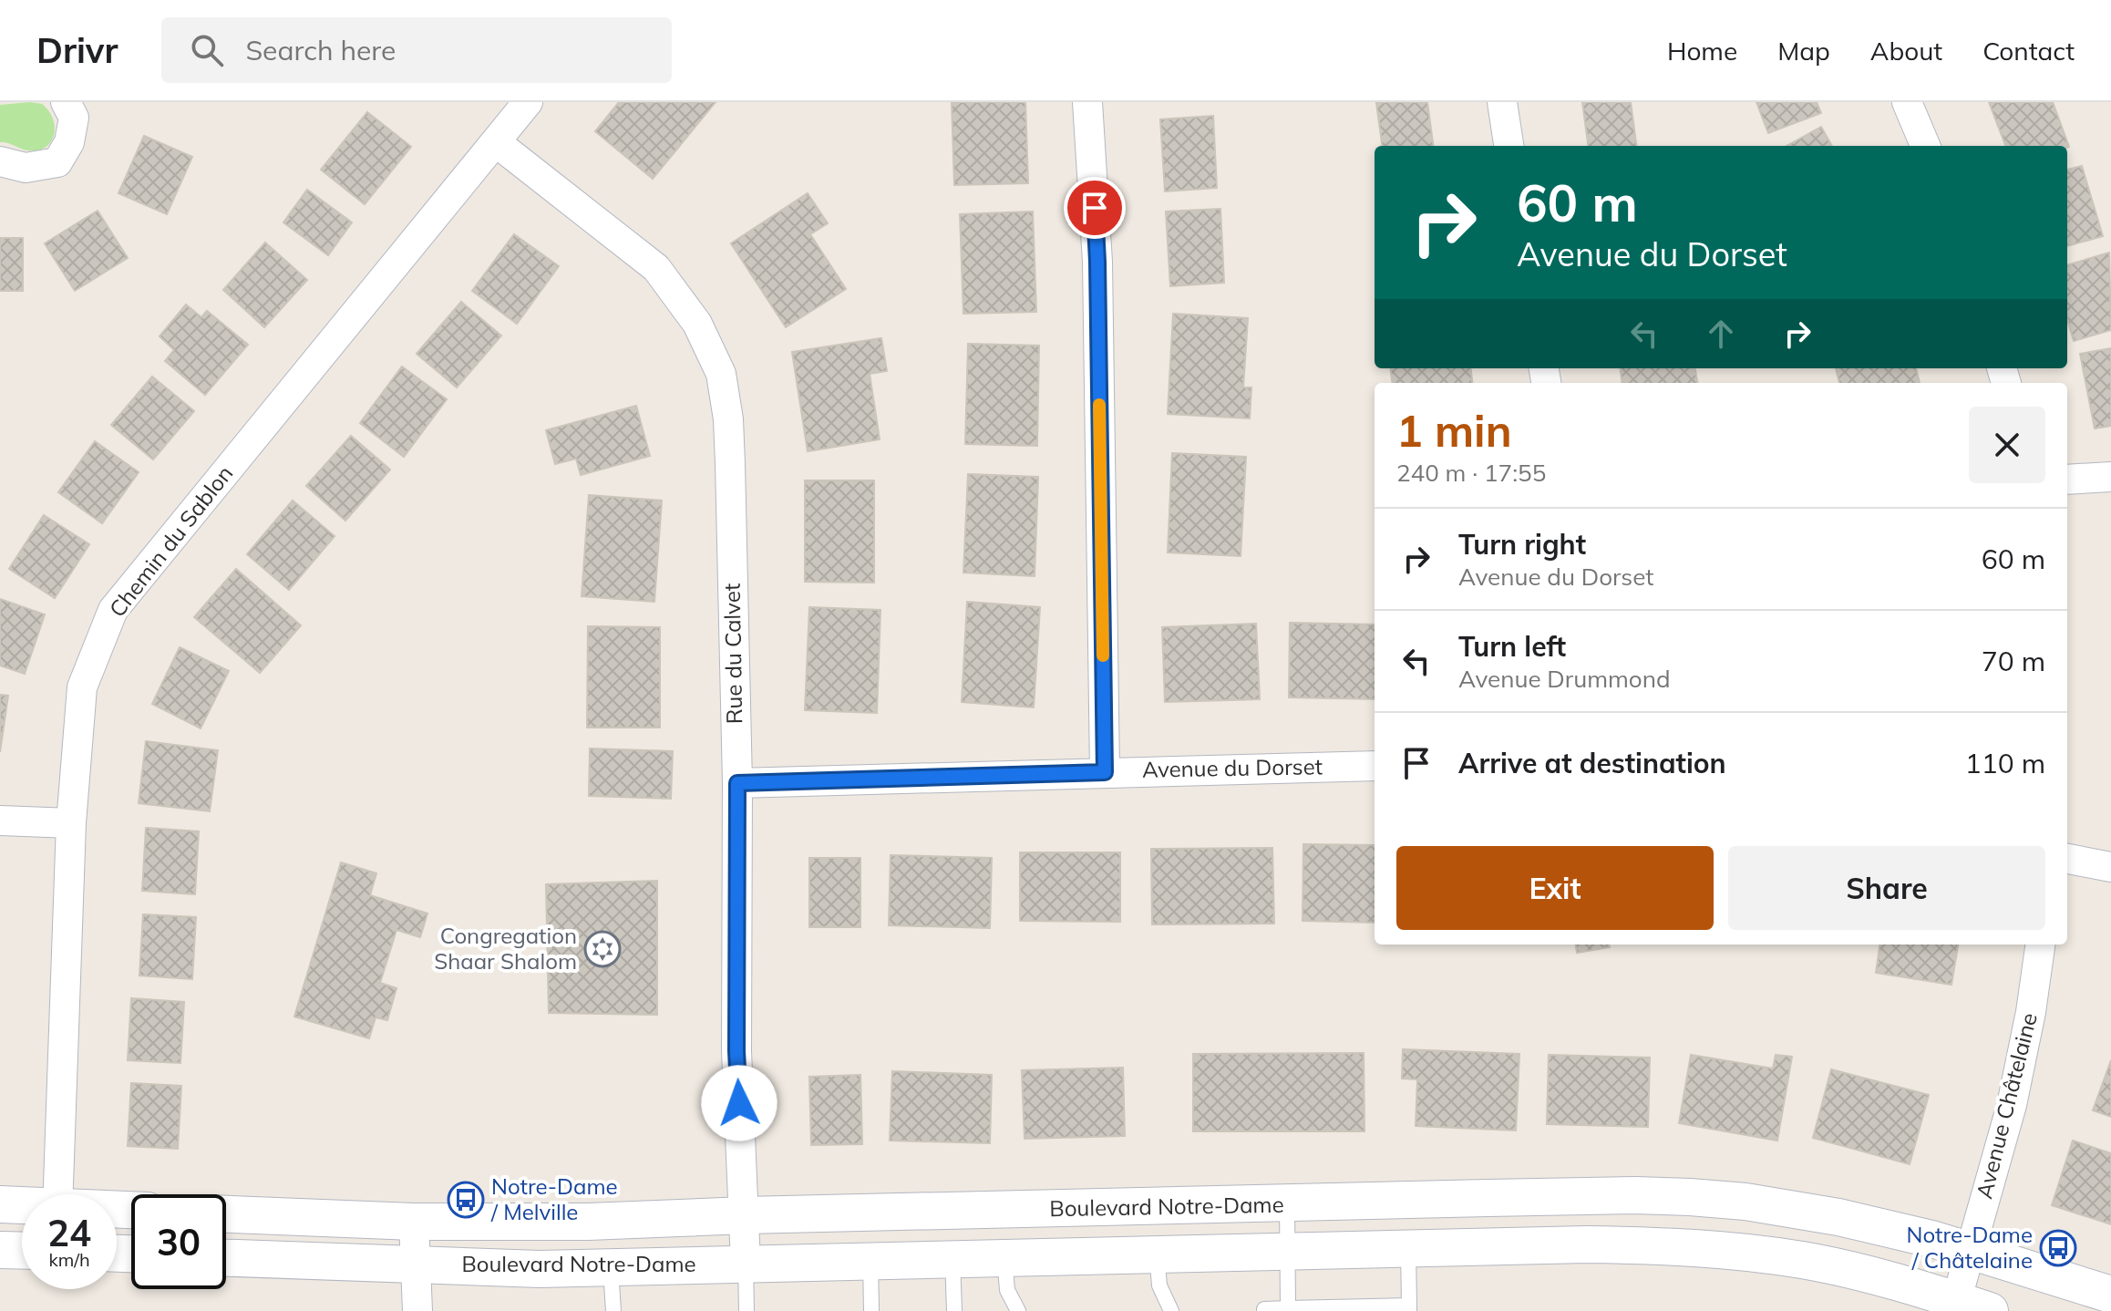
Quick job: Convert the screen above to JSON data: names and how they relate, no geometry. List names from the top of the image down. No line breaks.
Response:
{"streets":{"street":["Chemin du Sablon","Rue du Calvet","Avenue du Dorset","Avenue Châtelaine","Boulevard Notre-Dame"]},"crossings":[["Chemin du Sablon","Rue du Calvet"],["Rue du Calvet","Avenue du Dorset"],["Rue du Calvet","Boulevard Notre-Dame"],["Avenue Châtelaine","Boulevard Notre-Dame"]],"places":{"synagogue":["Congregation Shaar Shalom"],"bus stop":["Notre-Dame / Melville","Notre-Dame / Châtelaine"]},"page":{"header":"Drivr","search":"Search here","nav":["Home","Map","About","Contact"],"turn":["60 m","Avenue du Dorset"],"heading":["1 min","240 m · 17:55"],"list":[{"name":"Turn right","note":"Avenue du Dorset","value":"60 m"},{"name":"Turn left","note":"Avenue Drummond","value":"70 m"},{"name":"Arrive at destination","value":"110 m"}],"buttons":["Exit","Share"],"speed":"24 km/h","limit":"30"}}
